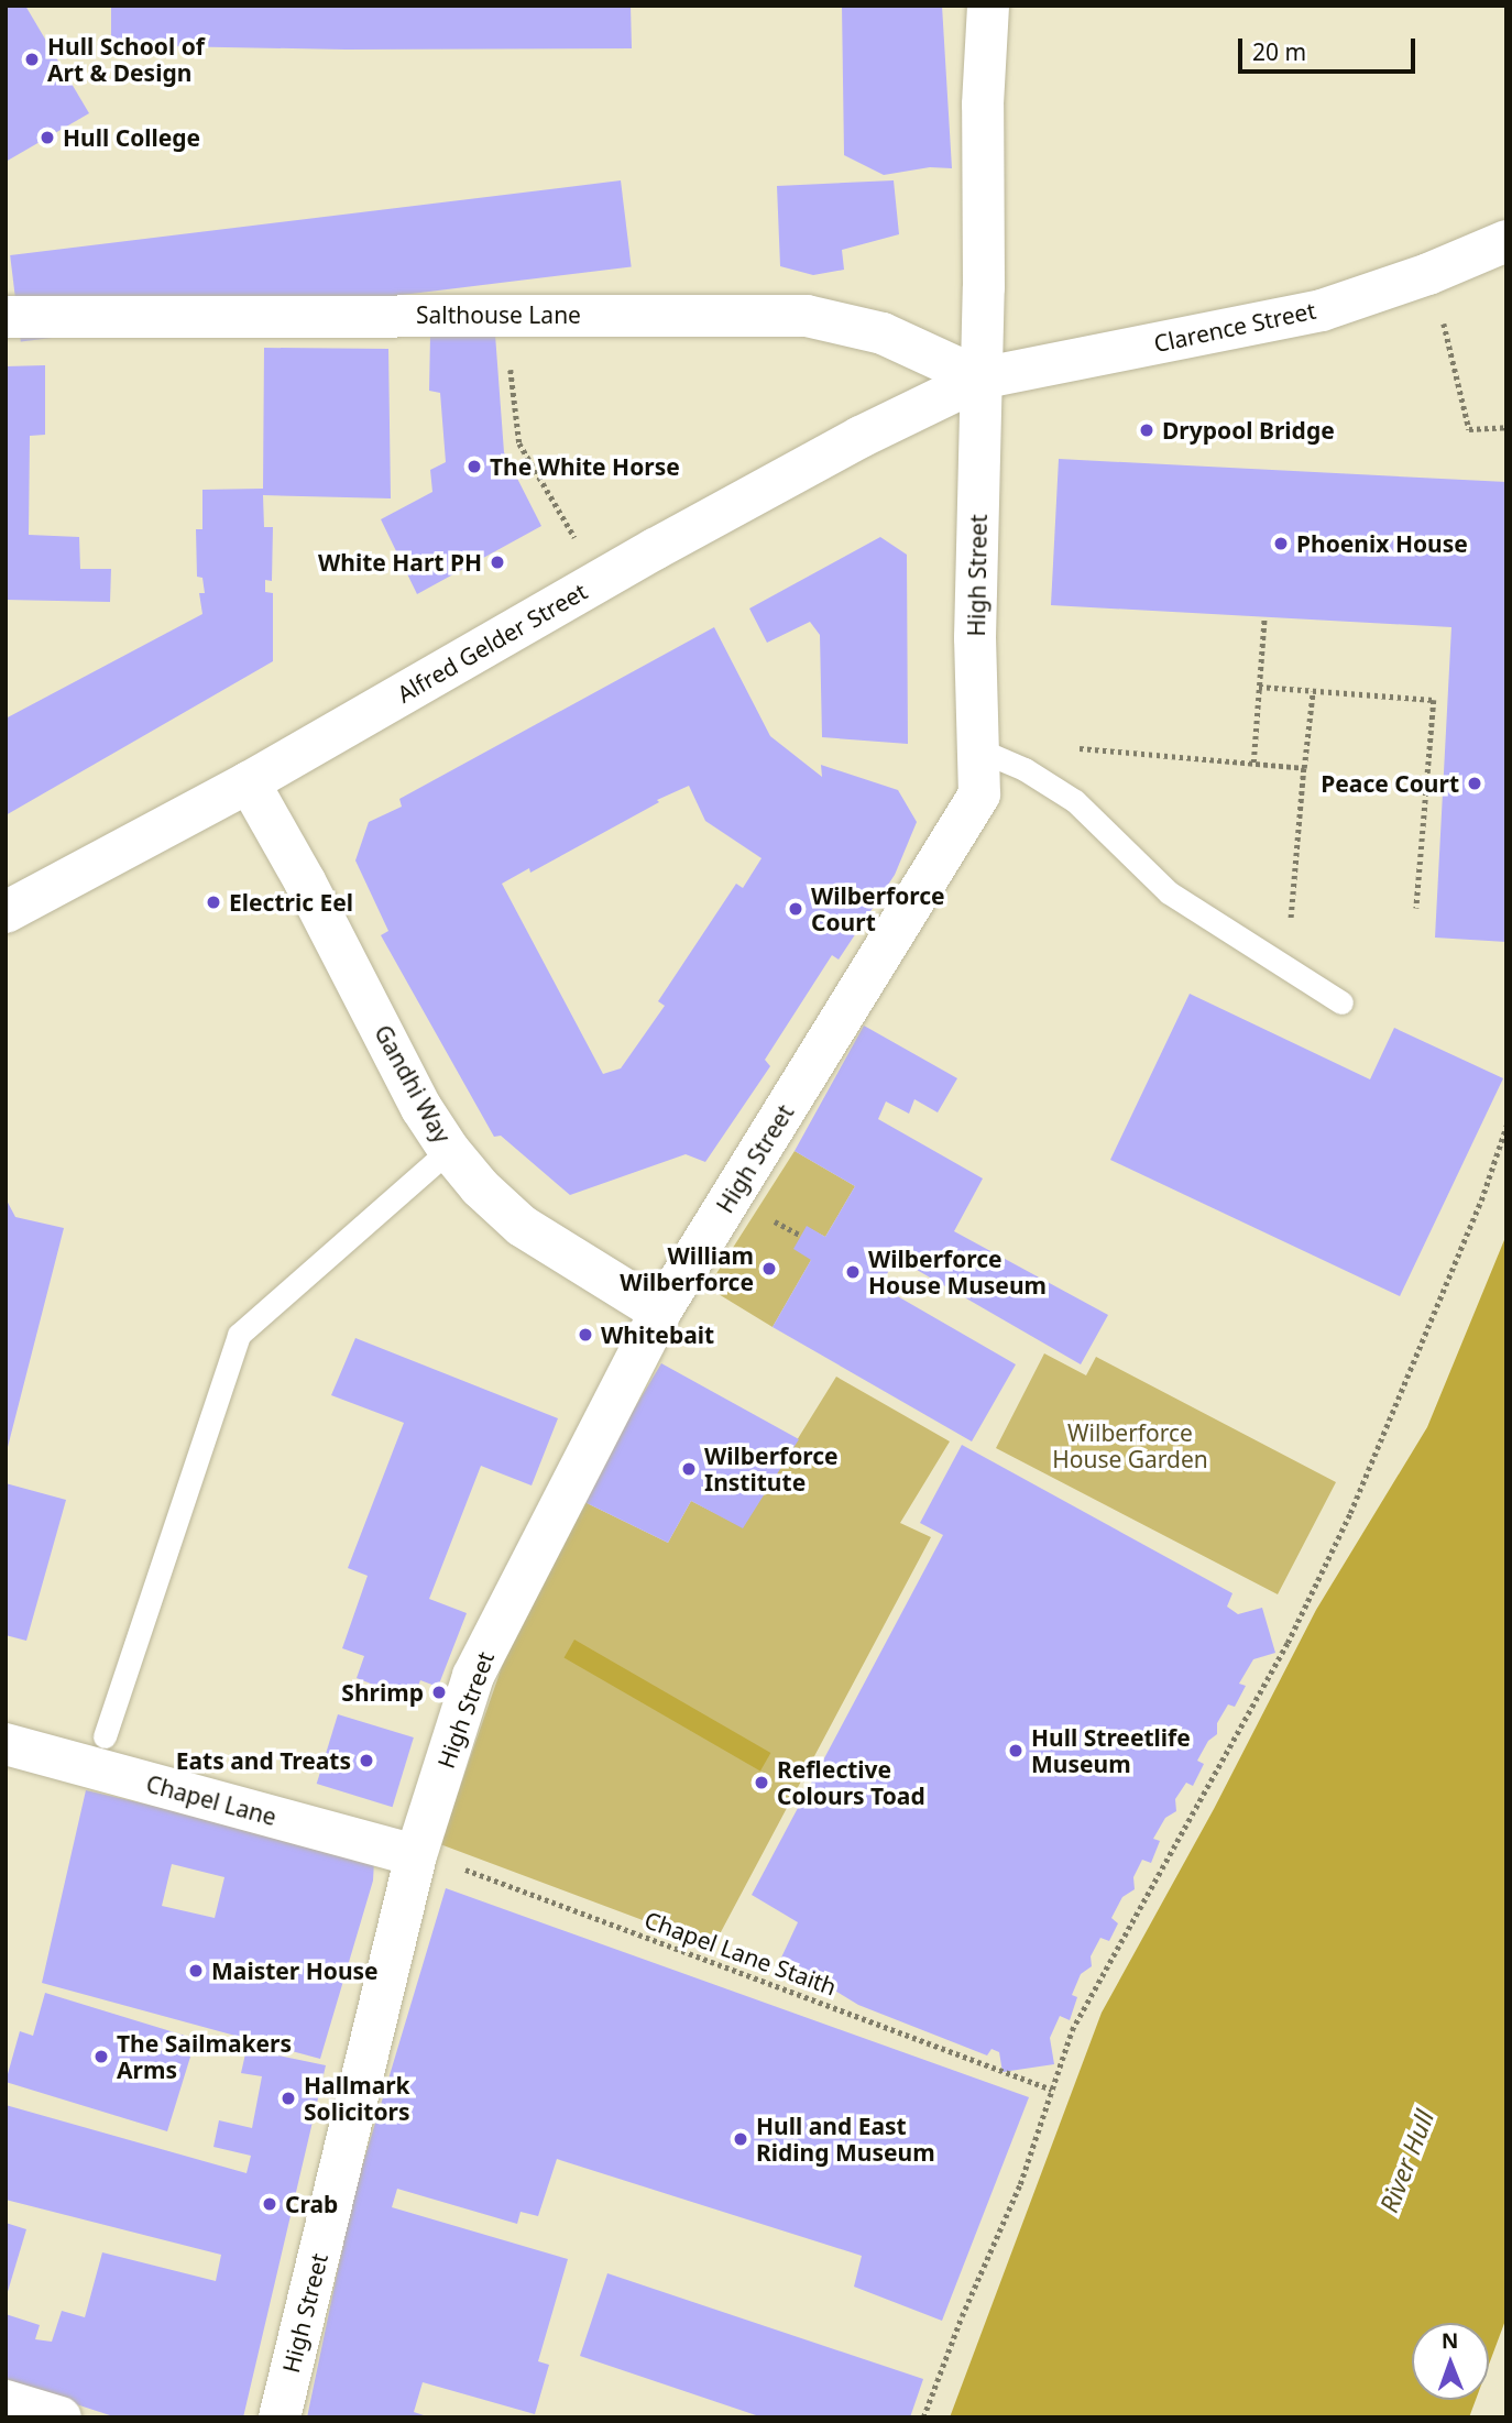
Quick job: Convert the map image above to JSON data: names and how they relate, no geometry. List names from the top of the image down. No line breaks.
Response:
{"streets":{"street":["Salthouse Lane","Clarence Street","High Street","Alfred Gelder Street","Gandhi Way","Chapel Lane"],"path":["Chapel Lane Staith"]},"crossings":[["Salthouse Lane","Clarence Street"],["Salthouse Lane","High Street"],["Salthouse Lane","Alfred Gelder Street"],["Clarence Street","High Street"],["Clarence Street","Alfred Gelder Street"],["High Street","Alfred Gelder Street"],["High Street","Gandhi Way"],["High Street","Chapel Lane"],["High Street","Chapel Lane Staith"],["Alfred Gelder Street","Gandhi Way"],["Chapel Lane","Chapel Lane Staith"]],"water":["River Hull"],"parks":["Wilberforce House Garden"],"places":["Hull School of Art & Design","Hull College","Drypool Bridge","The White Horse","Phoenix House","White Hart PH","Peace Court","Electric Eel","Wilberforce Court","William Wilberforce","Wilberforce House Museum","Whitebait","Wilberforce Institute","Shrimp","Hull Streetlife Museum","Eats and Treats","Reflective Colours Toad","Maister House","The Sailmakers Arms","Hallmark Solicitors","Hull and East Riding Museum","Crab"],"scale_bar":"20 m","north":"top"}
